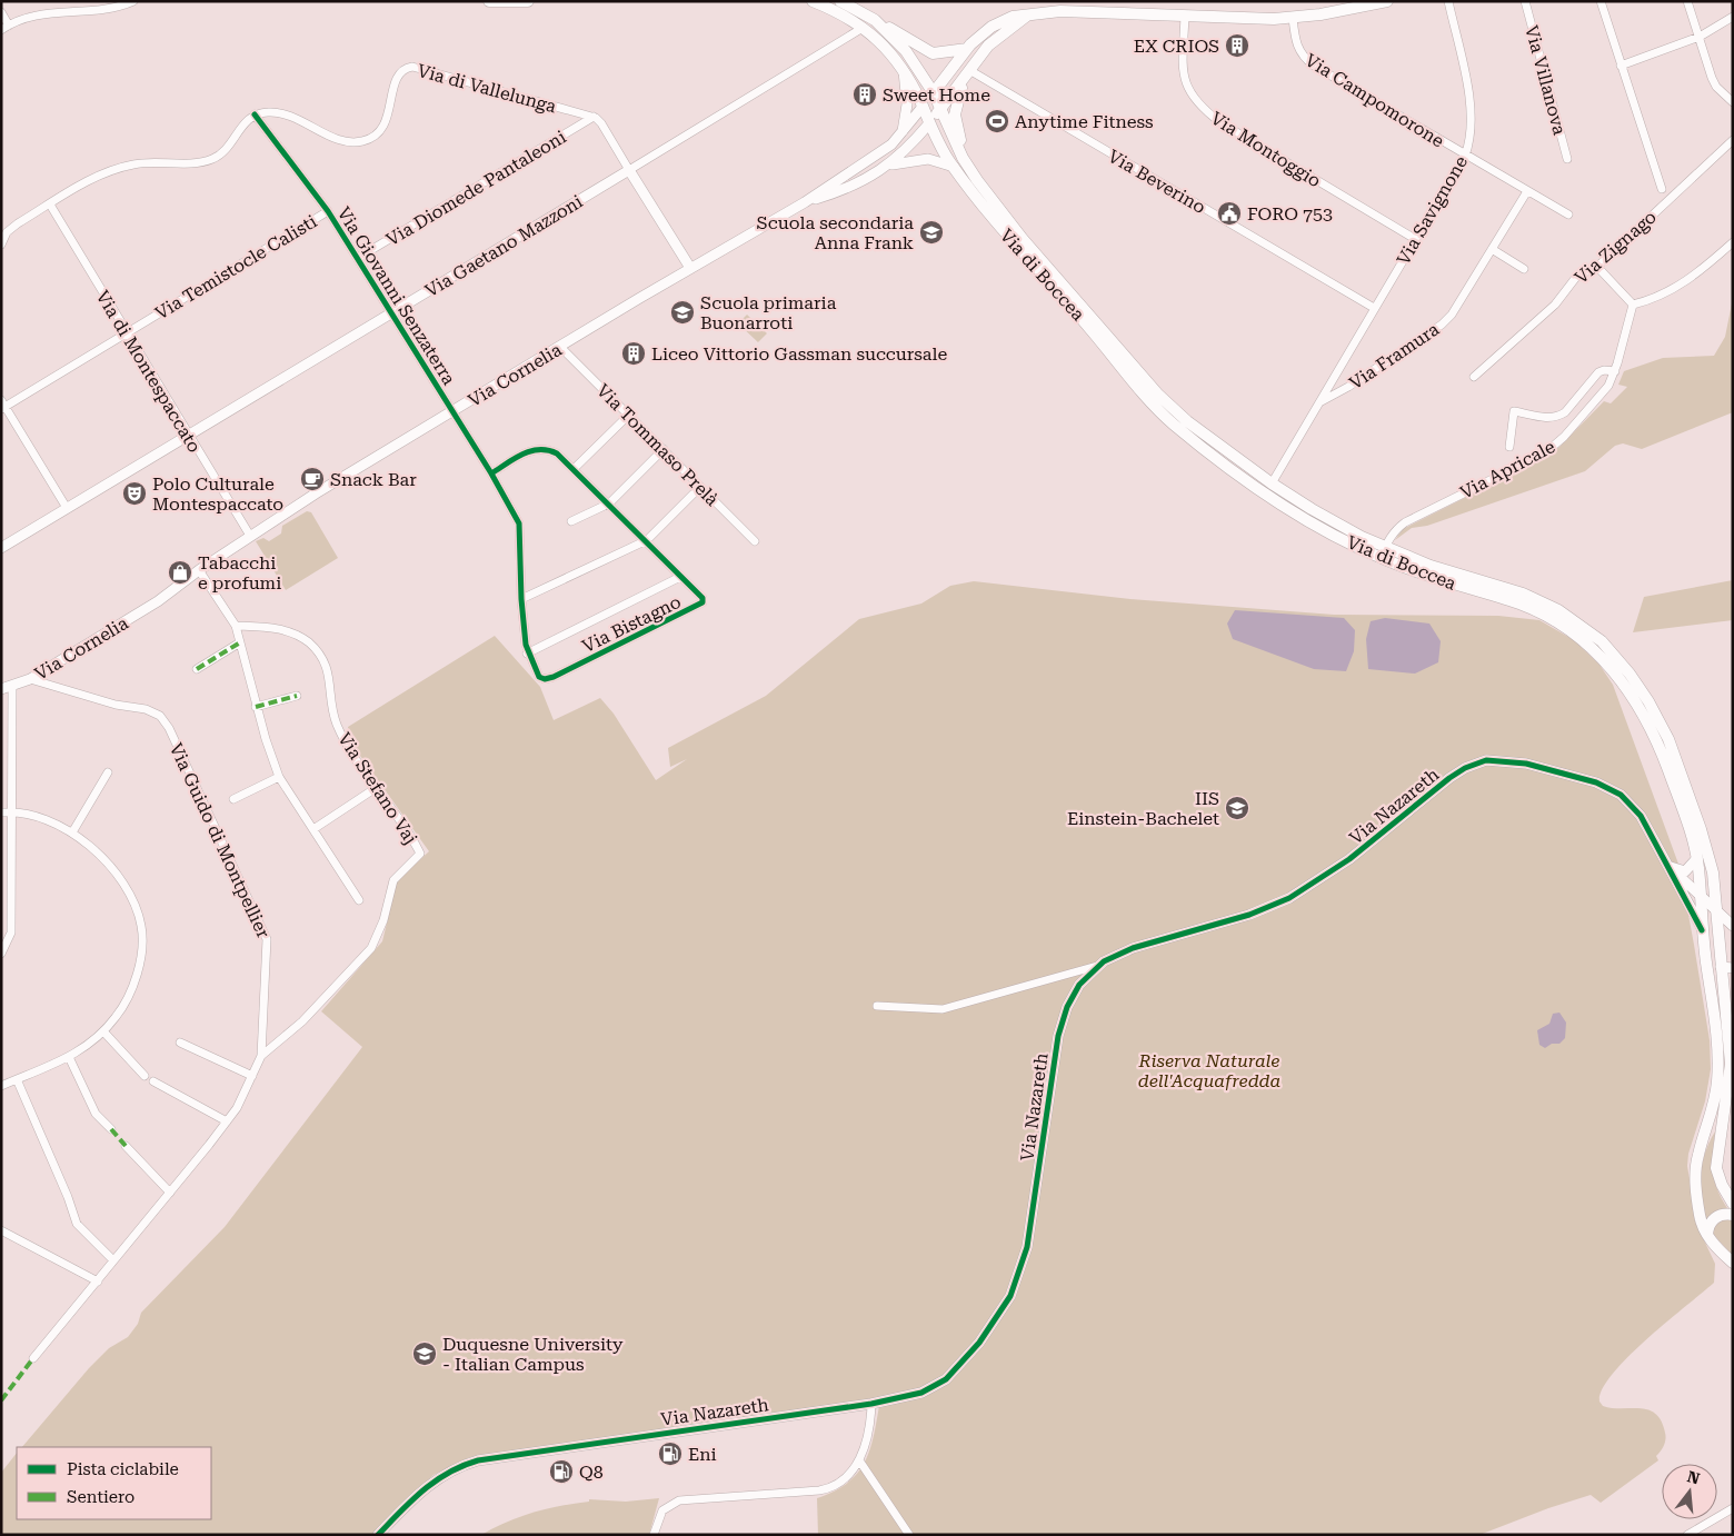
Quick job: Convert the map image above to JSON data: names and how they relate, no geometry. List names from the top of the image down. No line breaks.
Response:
{"streets":{"main road":["Via di Boccea"],"street":["Via Villanova","Via di Vallelunga","Via Campomorone","Via Montoggio","Via Beverino","Via Diomede Pantaleoni","Via Savignone","Via Gaetano Mazzoni","Via Zignago","Via Temistocle Calisti","Via Giovanni Senzaterra","Via Framura","Via di Montespaccato","Via Cornelia","Via Tommaso Prelà","Via Apricale","Via Bistagno","Via Stefano Vaj","Via Nazareth","Via Guido di Montpellier"]},"crossings":[["Via di Vallelunga","Via Diomede Pantaleoni"],["Via di Vallelunga","Via Giovanni Senzaterra"],["Via Campomorone","Via Savignone"],["Via Campomorone","Via Framura"],["Via Montoggio","Via Savignone"],["Via Beverino","Via Savignone"],["Via Diomede Pantaleoni","Via Giovanni Senzaterra"],["Via Savignone","Via Framura"],["Via Gaetano Mazzoni","Via di Boccea"],["Via Gaetano Mazzoni","Via Giovanni Senzaterra"],["Via Gaetano Mazzoni","Via di Montespaccato"],["Via Temistocle Calisti","Via Giovanni Senzaterra"],["Via Temistocle Calisti","Via di Montespaccato"],["Via di Boccea","Via Cornelia"],["Via di Boccea","Via Apricale"],["Via di Boccea","Via Nazareth"],["Via Giovanni Senzaterra","Via Cornelia"],["Via Giovanni Senzaterra","Via Bistagno"],["Via di Montespaccato","Via Cornelia"],["Via Cornelia","Via Tommaso Prelà"],["Via Cornelia","Via Bistagno"],["Via Cornelia","Via Guido di Montpellier"],["Via Stefano Vaj","Via Guido di Montpellier"]],"parks":["Riserva Naturale dell'Acquafredda"],"places":{"building":["EX CRIOS","Sweet Home","Liceo Vittorio Gassman succursale"],"sports":["Anytime Fitness"],"public building":["FORO 753"],"school or university":["Scuola secondaria Anna Frank","Scuola primaria Buonarroti","IIS Einstein-Bachelet","Duquesne University - Italian Campus"],"cafe":["Snack Bar"],"theatre":["Polo Culturale Montespaccato"],"shop":["Tabacchi e profumi"],"fuel station":["Eni","Q8"]},"legend":["Pista ciclabile","Sentiero"],"north":"top"}
